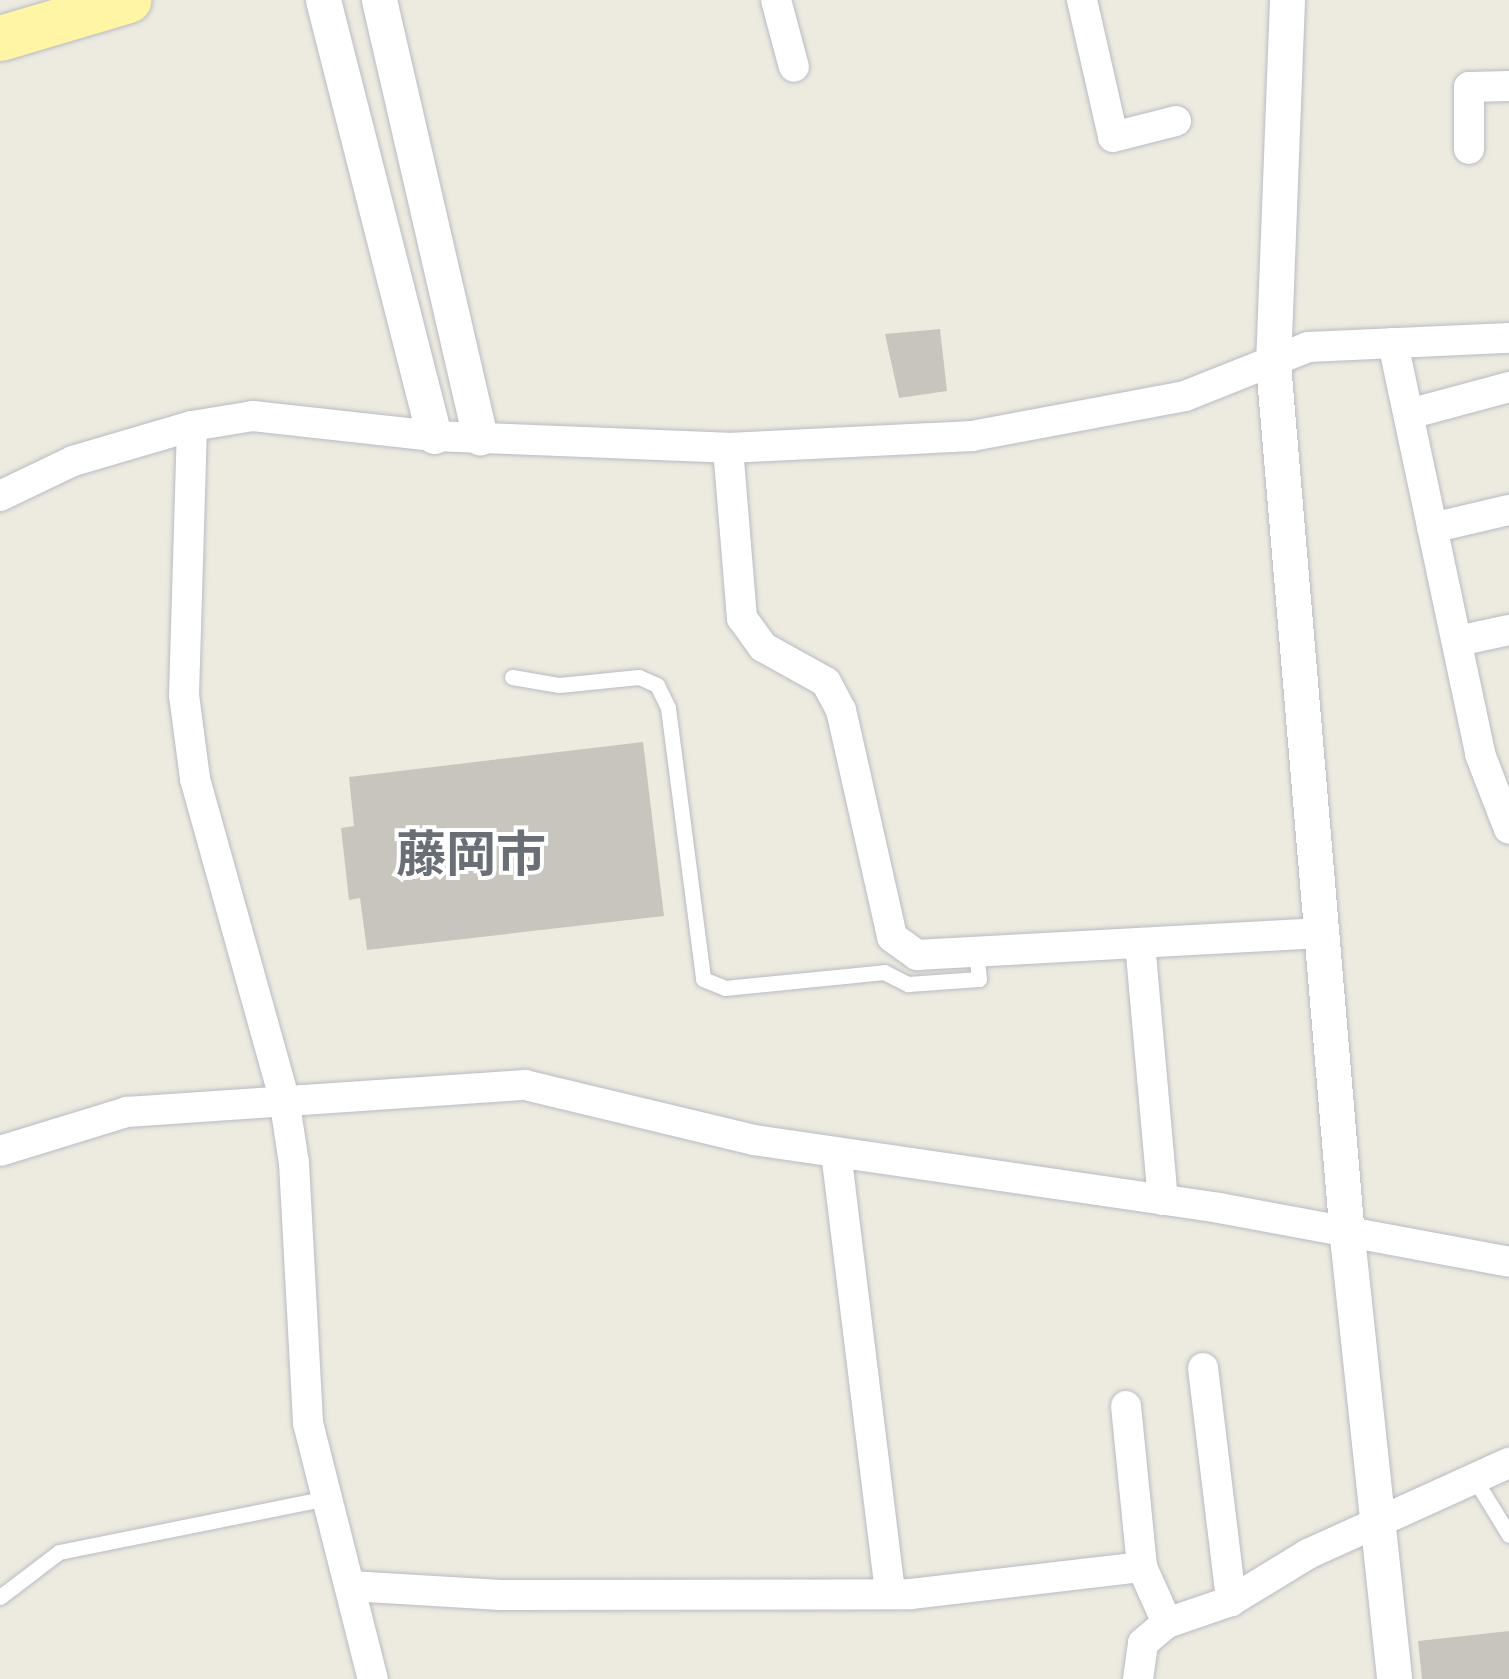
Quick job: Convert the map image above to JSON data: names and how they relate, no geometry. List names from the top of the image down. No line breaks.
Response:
{"districts":["藤岡市"]}
